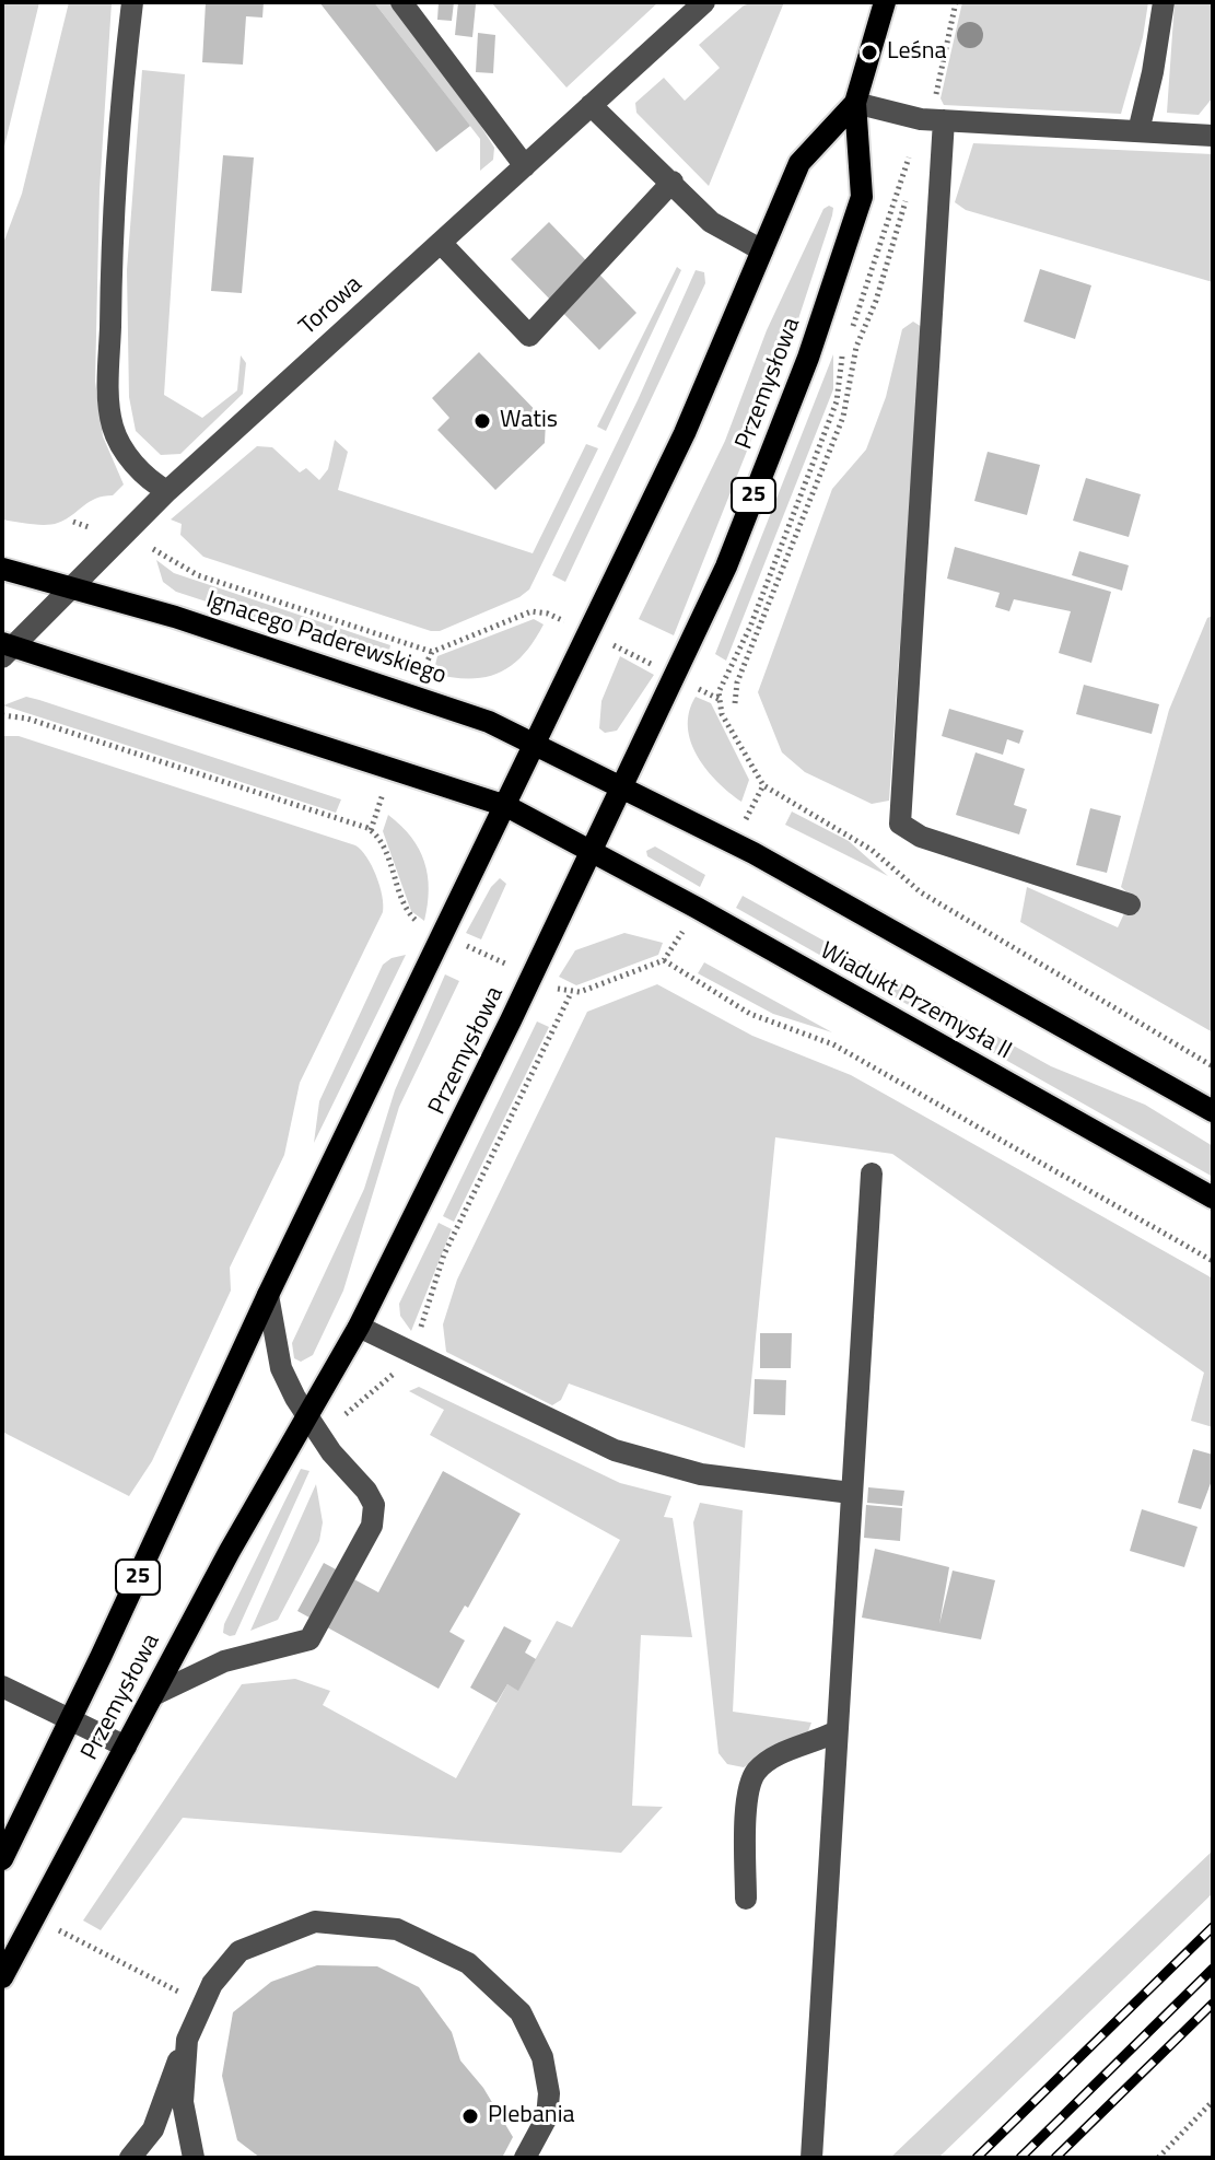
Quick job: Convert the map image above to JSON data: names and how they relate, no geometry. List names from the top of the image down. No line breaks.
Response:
{"streets":{"main road":["Przemysłowa","25","Ignacego Paderewskiego","Wiadukt Przemysła II"],"street":["Torowa"]},"crossings":[["Torowa","Ignacego Paderewskiego"],["Przemysłowa","Ignacego Paderewskiego"],["Przemysłowa","Wiadukt Przemysła II"],["Ignacego Paderewskiego","Wiadukt Przemysła II"]],"places":["Leśna","Watis","Plebania"]}
